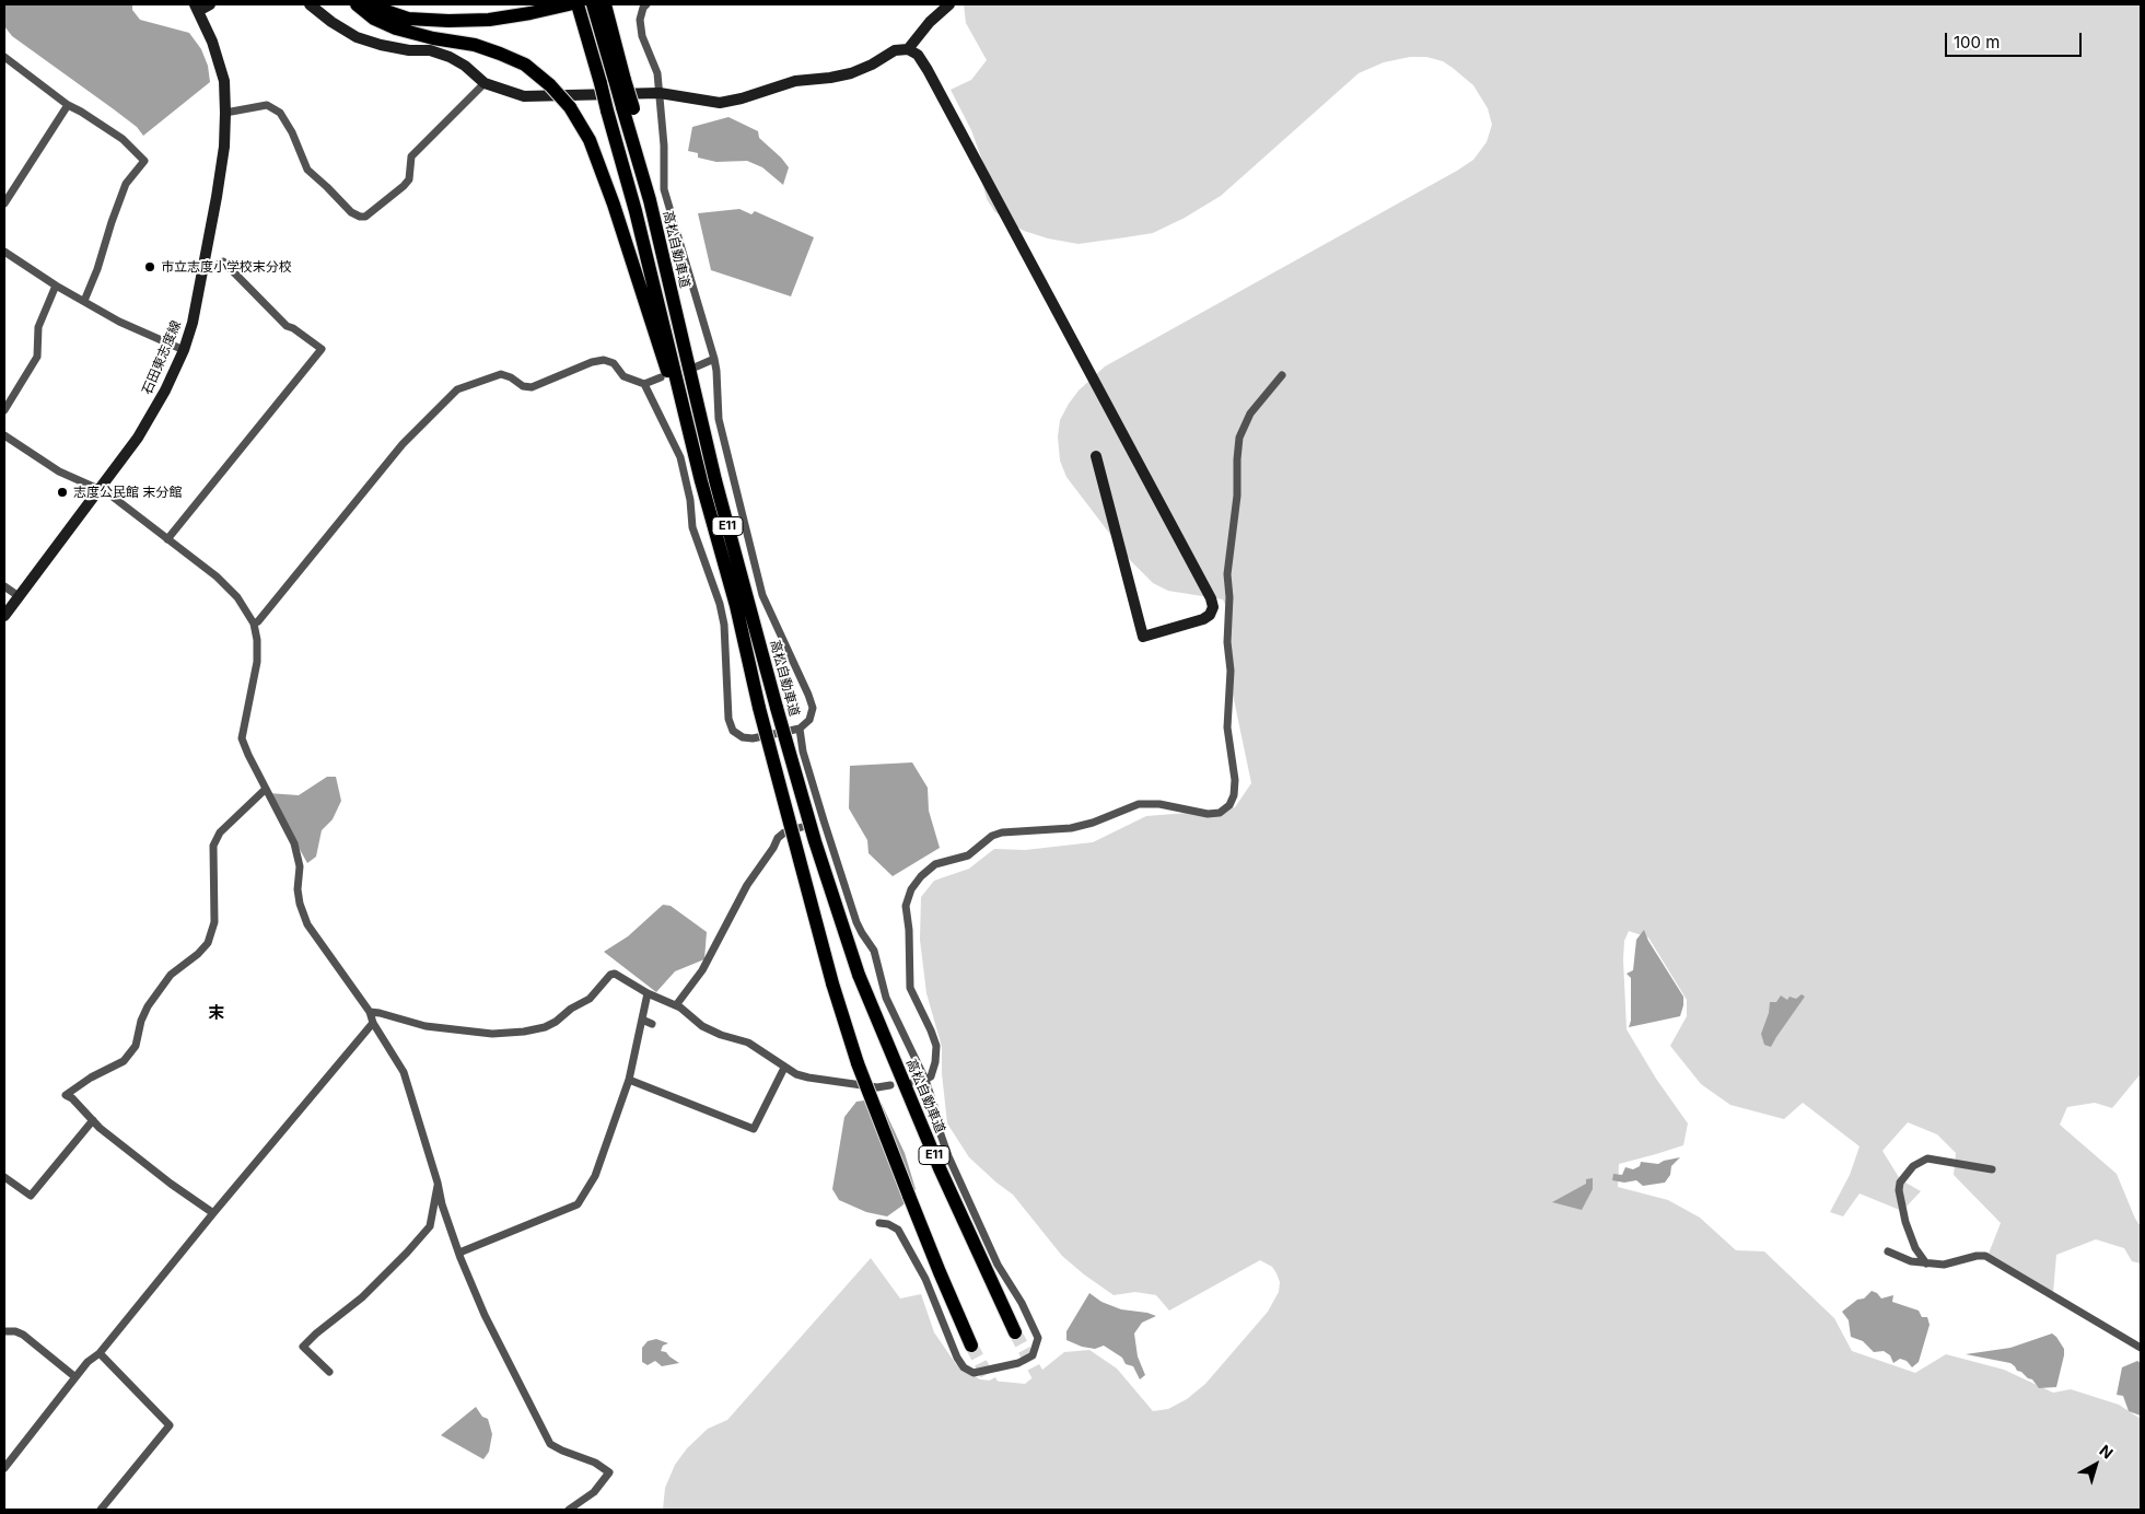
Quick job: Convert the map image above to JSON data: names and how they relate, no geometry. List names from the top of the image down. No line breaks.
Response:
{"streets":{"highway":["高松自動車道","E11"],"street":["石田東志度線"]},"crossings":[["高松自動車道","E11"]],"districts":["末"],"places":["市立志度小学校末分校","志度公民館 末分館"],"scale_bar":"100 m","north":"top right"}
